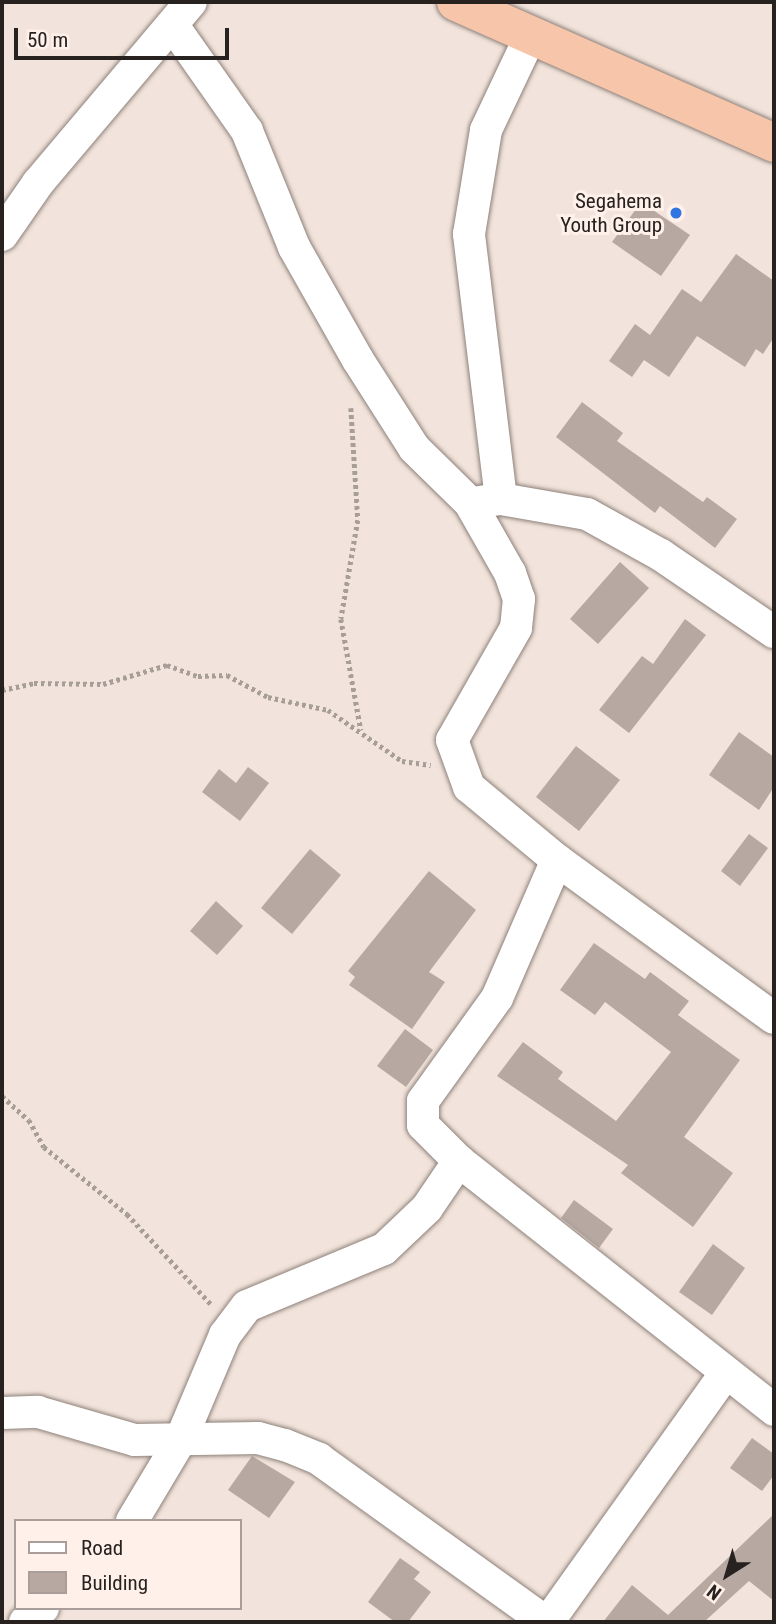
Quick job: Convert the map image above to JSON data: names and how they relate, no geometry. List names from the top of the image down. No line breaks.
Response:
{"places":["Segahema Youth Group"],"legend":["Road","Building"],"scale_bar":"50 m","north":"bottom left"}
